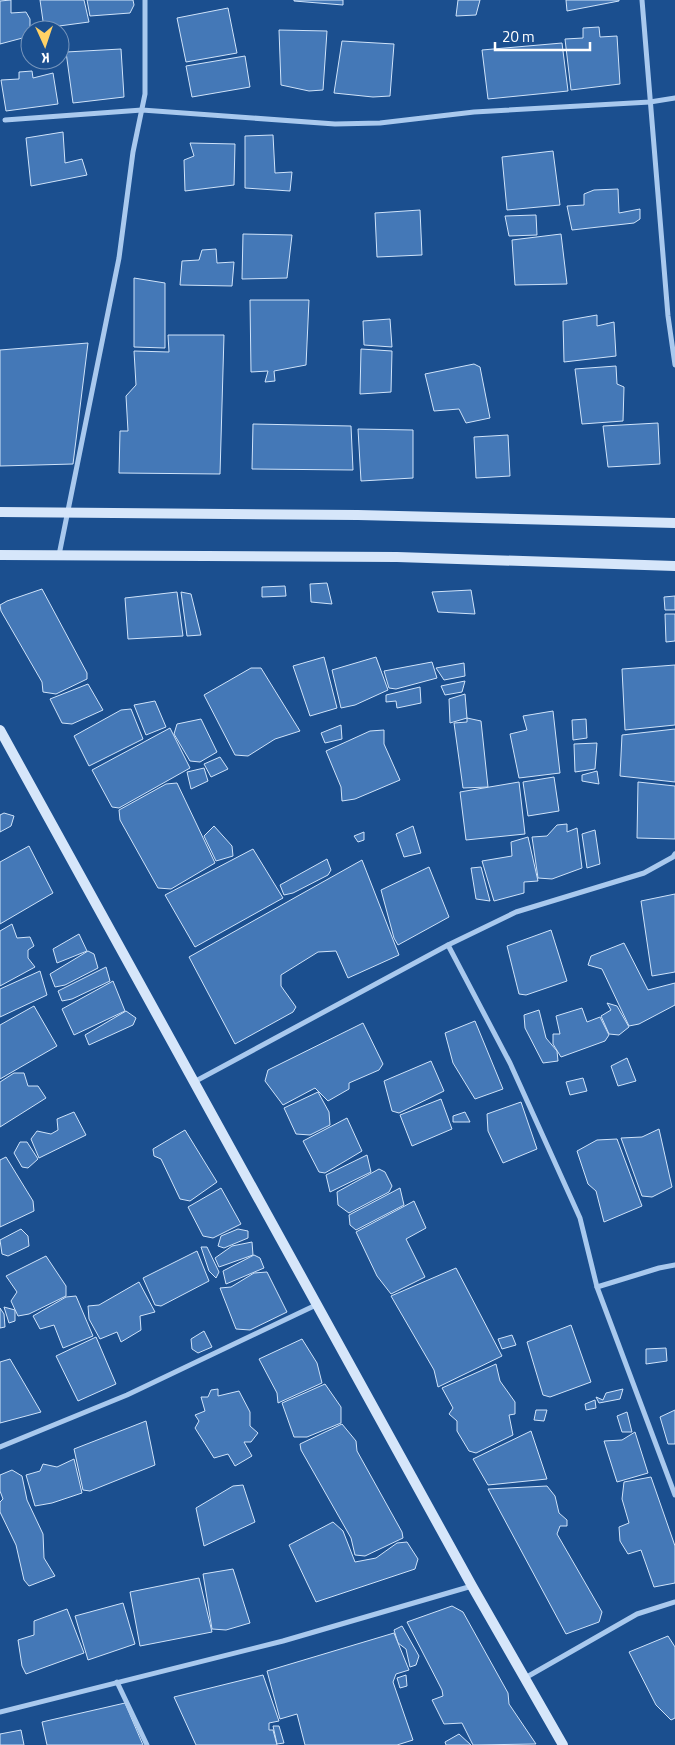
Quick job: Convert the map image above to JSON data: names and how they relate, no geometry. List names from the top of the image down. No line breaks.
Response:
{"scale_bar":"20 m","north":"bottom"}
